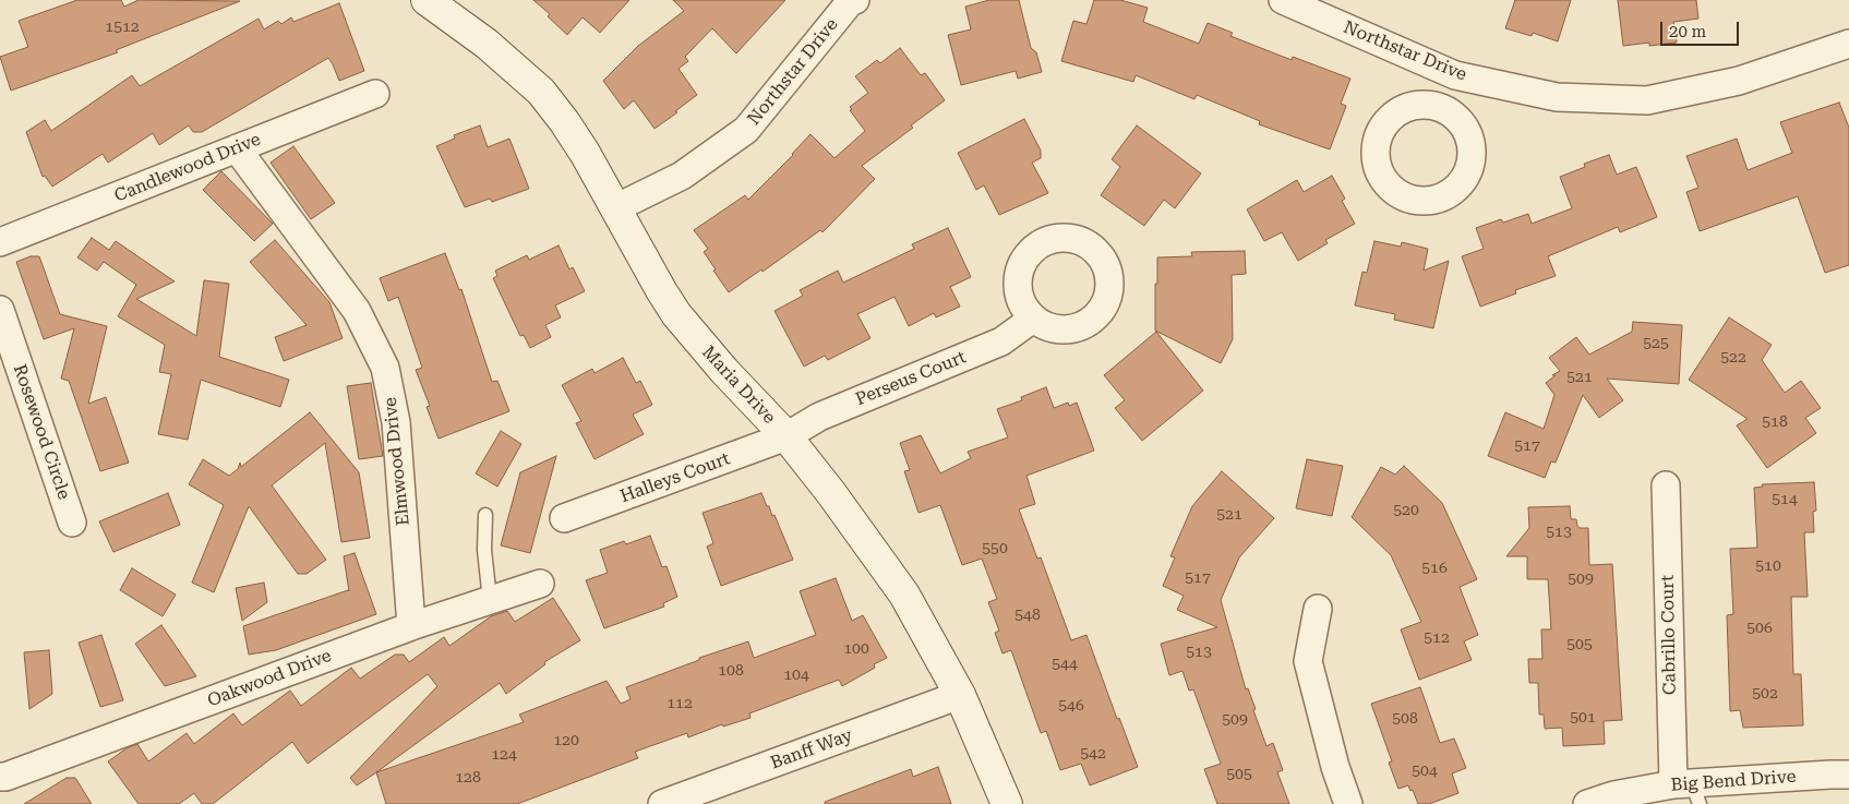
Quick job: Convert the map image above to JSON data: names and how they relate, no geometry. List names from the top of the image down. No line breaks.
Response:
{"streets":{"street":["Northstar Drive","Candlewood Drive","Perseus Court","Maria Drive","Rosewood Circle","Elmwood Drive","Halleys Court","Cabrillo Court","Oakwood Drive","Banff Way","Big Bend Drive"]},"crossings":[["Northstar Drive","Maria Drive"],["Candlewood Drive","Elmwood Drive"],["Perseus Court","Maria Drive"],["Perseus Court","Halleys Court"],["Maria Drive","Halleys Court"],["Maria Drive","Banff Way"],["Elmwood Drive","Oakwood Drive"],["Cabrillo Court","Big Bend Drive"]],"house_numbers":["1512","525","522","521","518","517","514","520","521","513","550","510","516","517","509","548","506","512","505","100","513","544","108","104","502","112","546","501","508","509","120","542","124","504","505","128"],"scale_bar":"20 m"}
